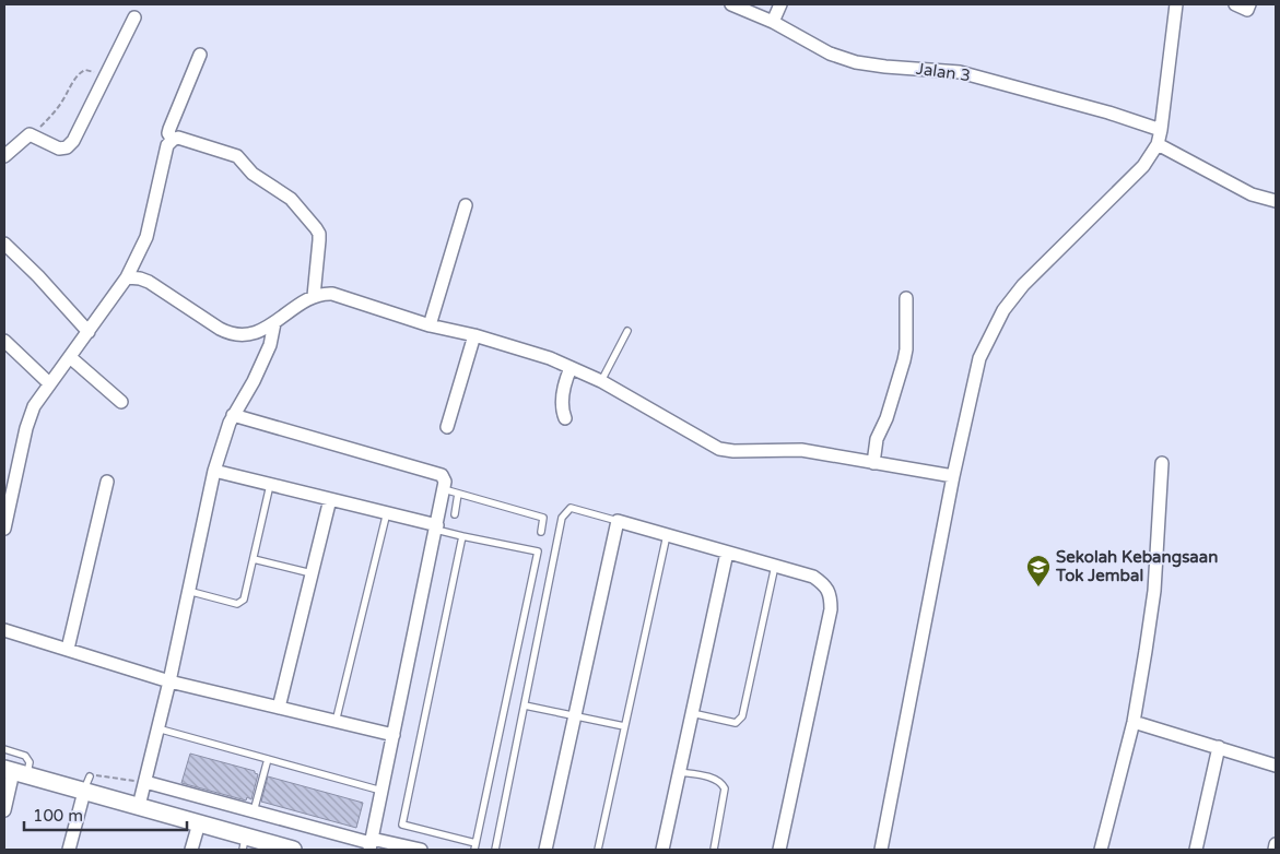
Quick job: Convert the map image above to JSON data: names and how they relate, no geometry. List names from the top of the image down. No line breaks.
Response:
{"streets":{"street":["Jalan 3"]},"places":{"school or university":["Sekolah Kebangsaan Tok Jembal"]},"scale_bar":"100 m"}
